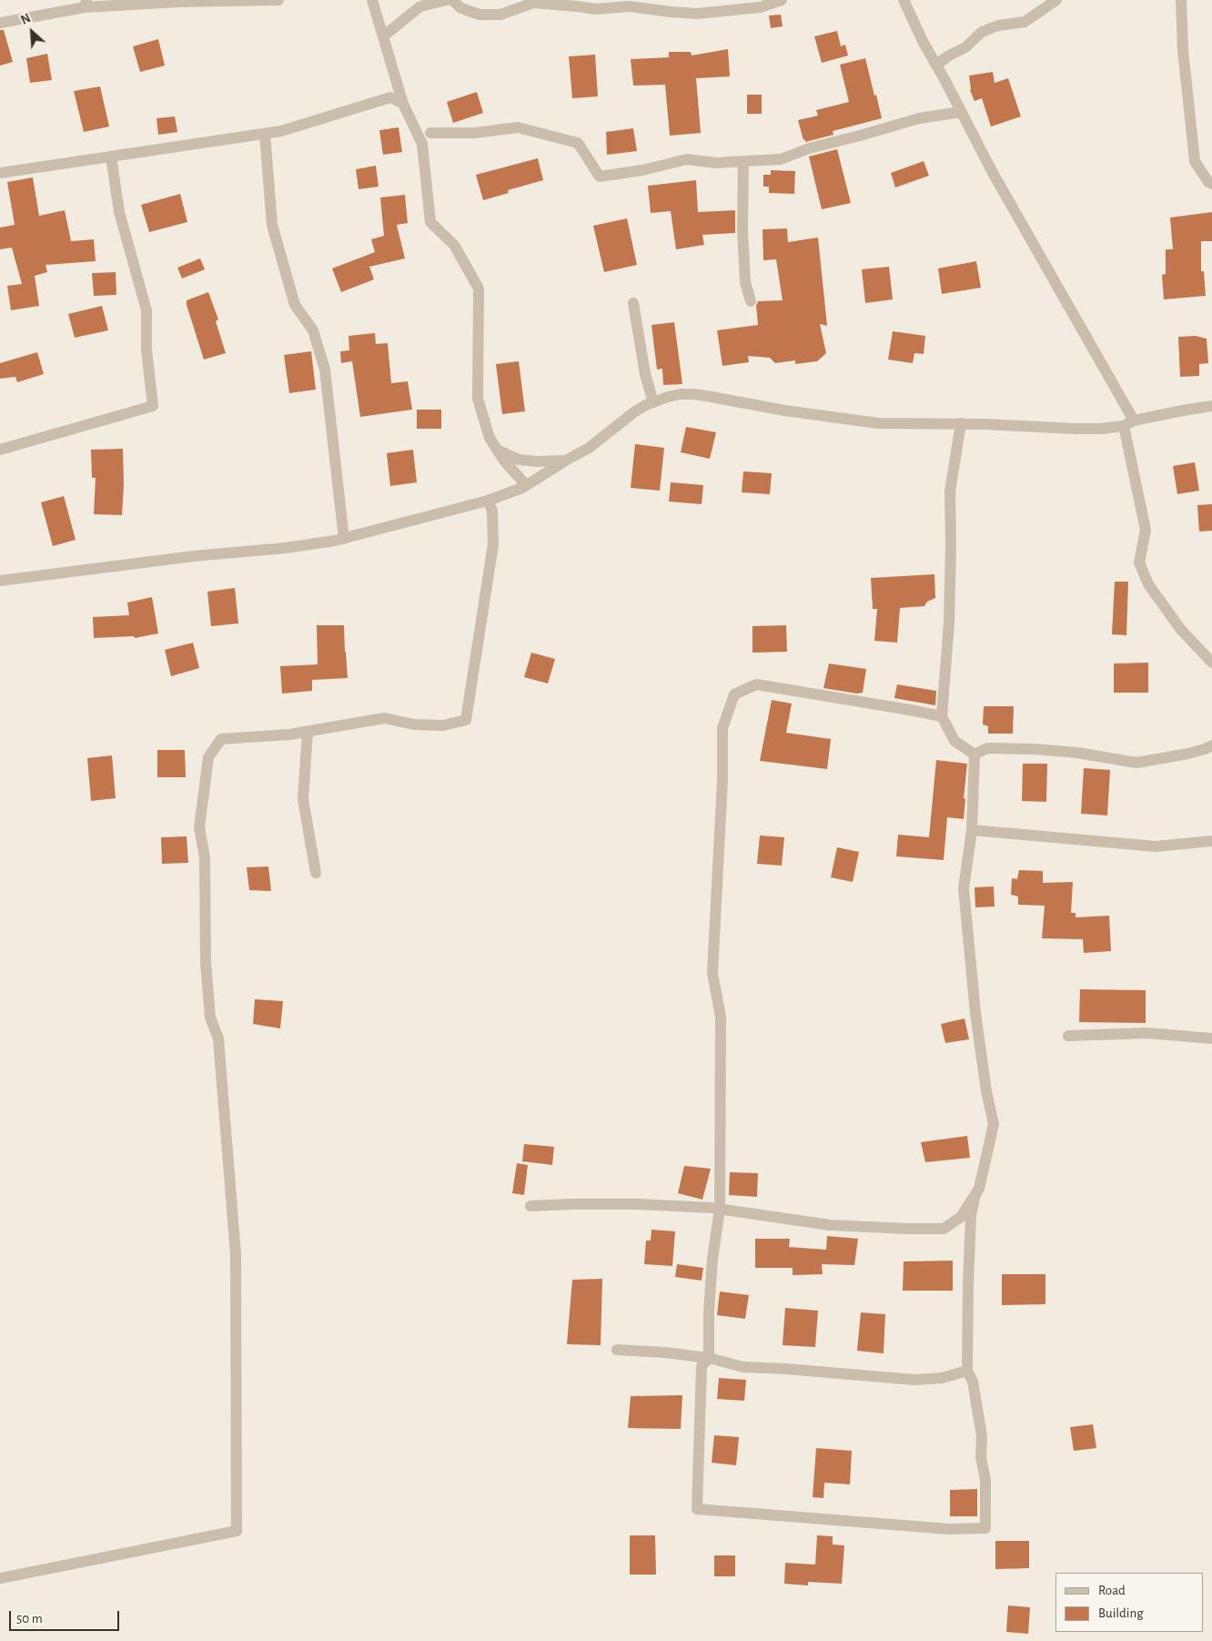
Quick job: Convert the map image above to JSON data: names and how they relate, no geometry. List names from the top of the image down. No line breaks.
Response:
{"legend":["Road","Building"],"scale_bar":"50 m","north":"top left"}
